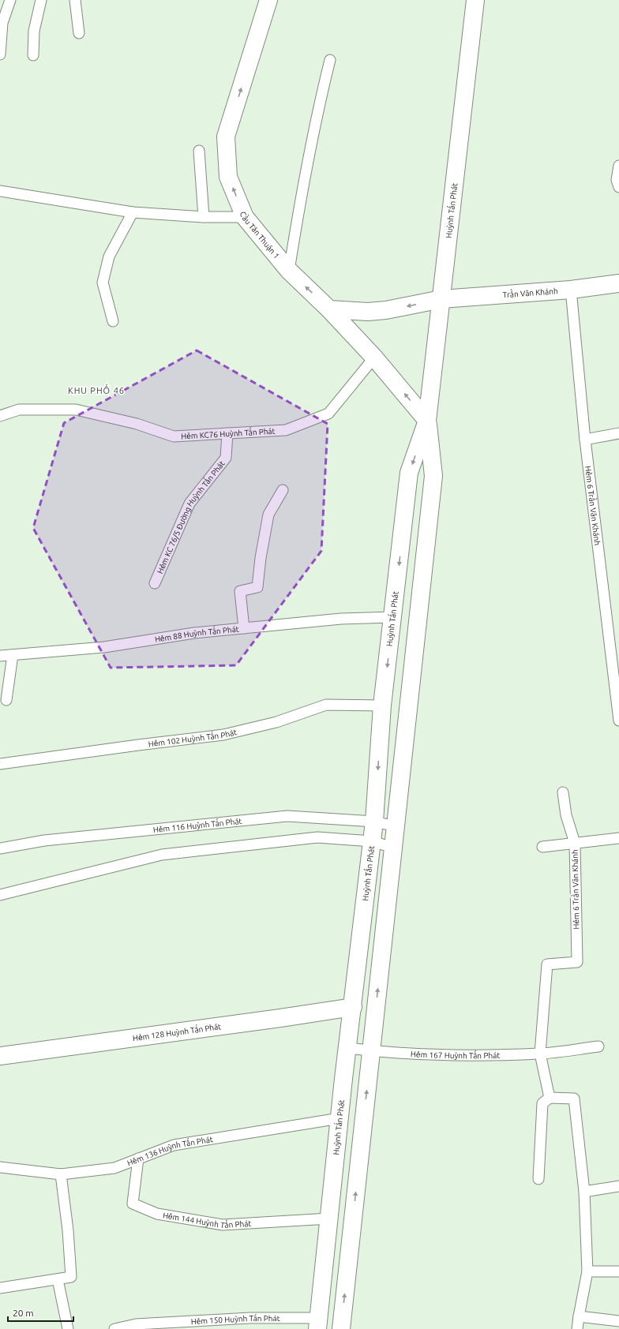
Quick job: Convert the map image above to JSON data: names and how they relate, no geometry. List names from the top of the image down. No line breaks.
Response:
{"streets":{"main road":["Huỳnh Tấn Phát","Cầu Tân Thuận 1","Trần Văn Khánh","Hẻm 128 Huỳnh Tấn Phát"],"lane":["Hẻm KC76 Huỳnh Tấn Phát","Hẻm 6 Trần Văn Khánh","Hẻm KC 76/5 Đường Huỳnh Tấn Phát","Hẻm 88 Huỳnh Tấn Phát","Hẻm 102 Huỳnh Tấn Phát","Hẻm 116 Huỳnh Tấn Phát","Hẻm 167 Huỳnh Tấn Phát","Hẻm 136 Huỳnh Tấn Phát","Hẻm 144 Huỳnh Tấn Phát","Hẻm 150 Huỳnh Tấn Phát"]},"crossings":[["Huỳnh Tấn Phát","Cầu Tân Thuận 1"],["Huỳnh Tấn Phát","Trần Văn Khánh"],["Huỳnh Tấn Phát","Hẻm 88 Huỳnh Tấn Phát"],["Huỳnh Tấn Phát","Hẻm 102 Huỳnh Tấn Phát"],["Huỳnh Tấn Phát","Hẻm 116 Huỳnh Tấn Phát"],["Huỳnh Tấn Phát","Hẻm 128 Huỳnh Tấn Phát"],["Huỳnh Tấn Phát","Hẻm 167 Huỳnh Tấn Phát"],["Huỳnh Tấn Phát","Hẻm 136 Huỳnh Tấn Phát"],["Huỳnh Tấn Phát","Hẻm 144 Huỳnh Tấn Phát"],["Huỳnh Tấn Phát","Hẻm 150 Huỳnh Tấn Phát"],["Cầu Tân Thuận 1","Trần Văn Khánh"],["Cầu Tân Thuận 1","Hẻm KC76 Huỳnh Tấn Phát"],["Trần Văn Khánh","Hẻm 6 Trần Văn Khánh"],["Hẻm KC76 Huỳnh Tấn Phát","Hẻm KC 76/5 Đường Huỳnh Tấn Phát"],["Hẻm 6 Trần Văn Khánh","Hẻm 167 Huỳnh Tấn Phát"],["Hẻm 136 Huỳnh Tấn Phát","Hẻm 144 Huỳnh Tấn Phát"]],"one_way":["Cầu Tân Thuận 1","Trần Văn Khánh"],"districts":["KHU PHỐ 46"],"scale_bar":"20 m"}
